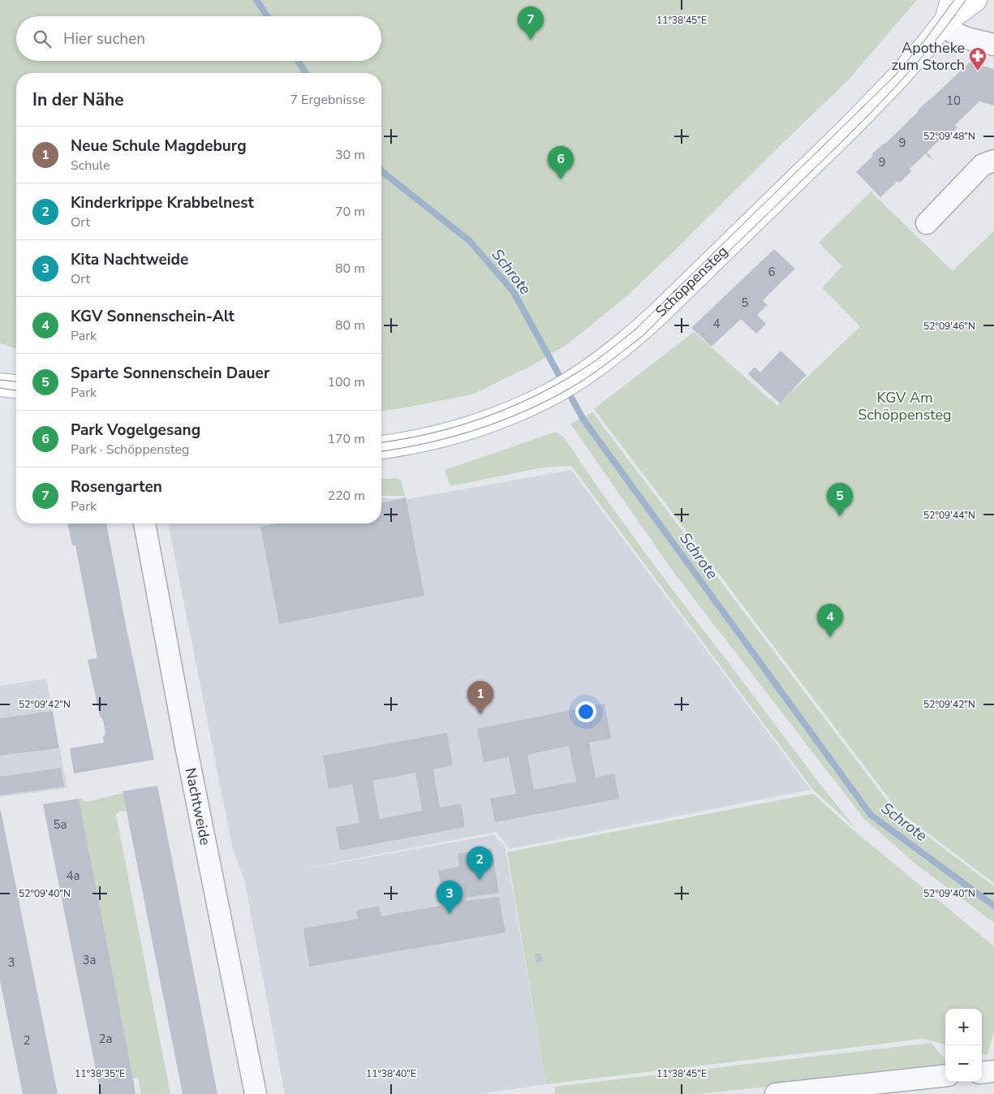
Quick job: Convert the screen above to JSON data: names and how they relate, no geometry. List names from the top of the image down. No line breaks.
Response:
{"streets":{"main road":["Schöppensteg"],"street":["Nachtweide"]},"water":["Schrote"],"parks":["KGV Am Schöppensteg"],"places":{"pharmacy":["Apotheke zum Storch"]},"house_numbers":["10","9","9","6","5","4","5a","4a","3a","3","2a","2"],"page":{"pins":["7","6","5","4","1","2","3"],"search":"Hier suchen","heading":["In der Nähe","7 Ergebnisse"],"list":[{"mark":"1","name":"Neue Schule Magdeburg","note":"Schule","value":"30 m"},{"mark":"2","name":"Kinderkrippe Krabbelnest","note":"Ort","value":"70 m"},{"mark":"3","name":"Kita Nachtweide","note":"Ort","value":"80 m"},{"mark":"4","name":"KGV Sonnenschein-Alt","note":"Park","value":"80 m"},{"mark":"5","name":"Sparte Sonnenschein Dauer","note":"Park","value":"100 m"},{"mark":"6","name":"Park Vogelgesang","note":"Park · Schöppensteg","value":"170 m"},{"mark":"7","name":"Rosengarten","note":"Park","value":"220 m"}],"map_buttons":["+","−"]},"coordinates":["11°38'45\"E","52°09'48\"N","52°09'46\"N","52°09'44\"N","52°09'42\"N","52°09'40\"N","11°38'35\"E","11°38'40\"E"]}
